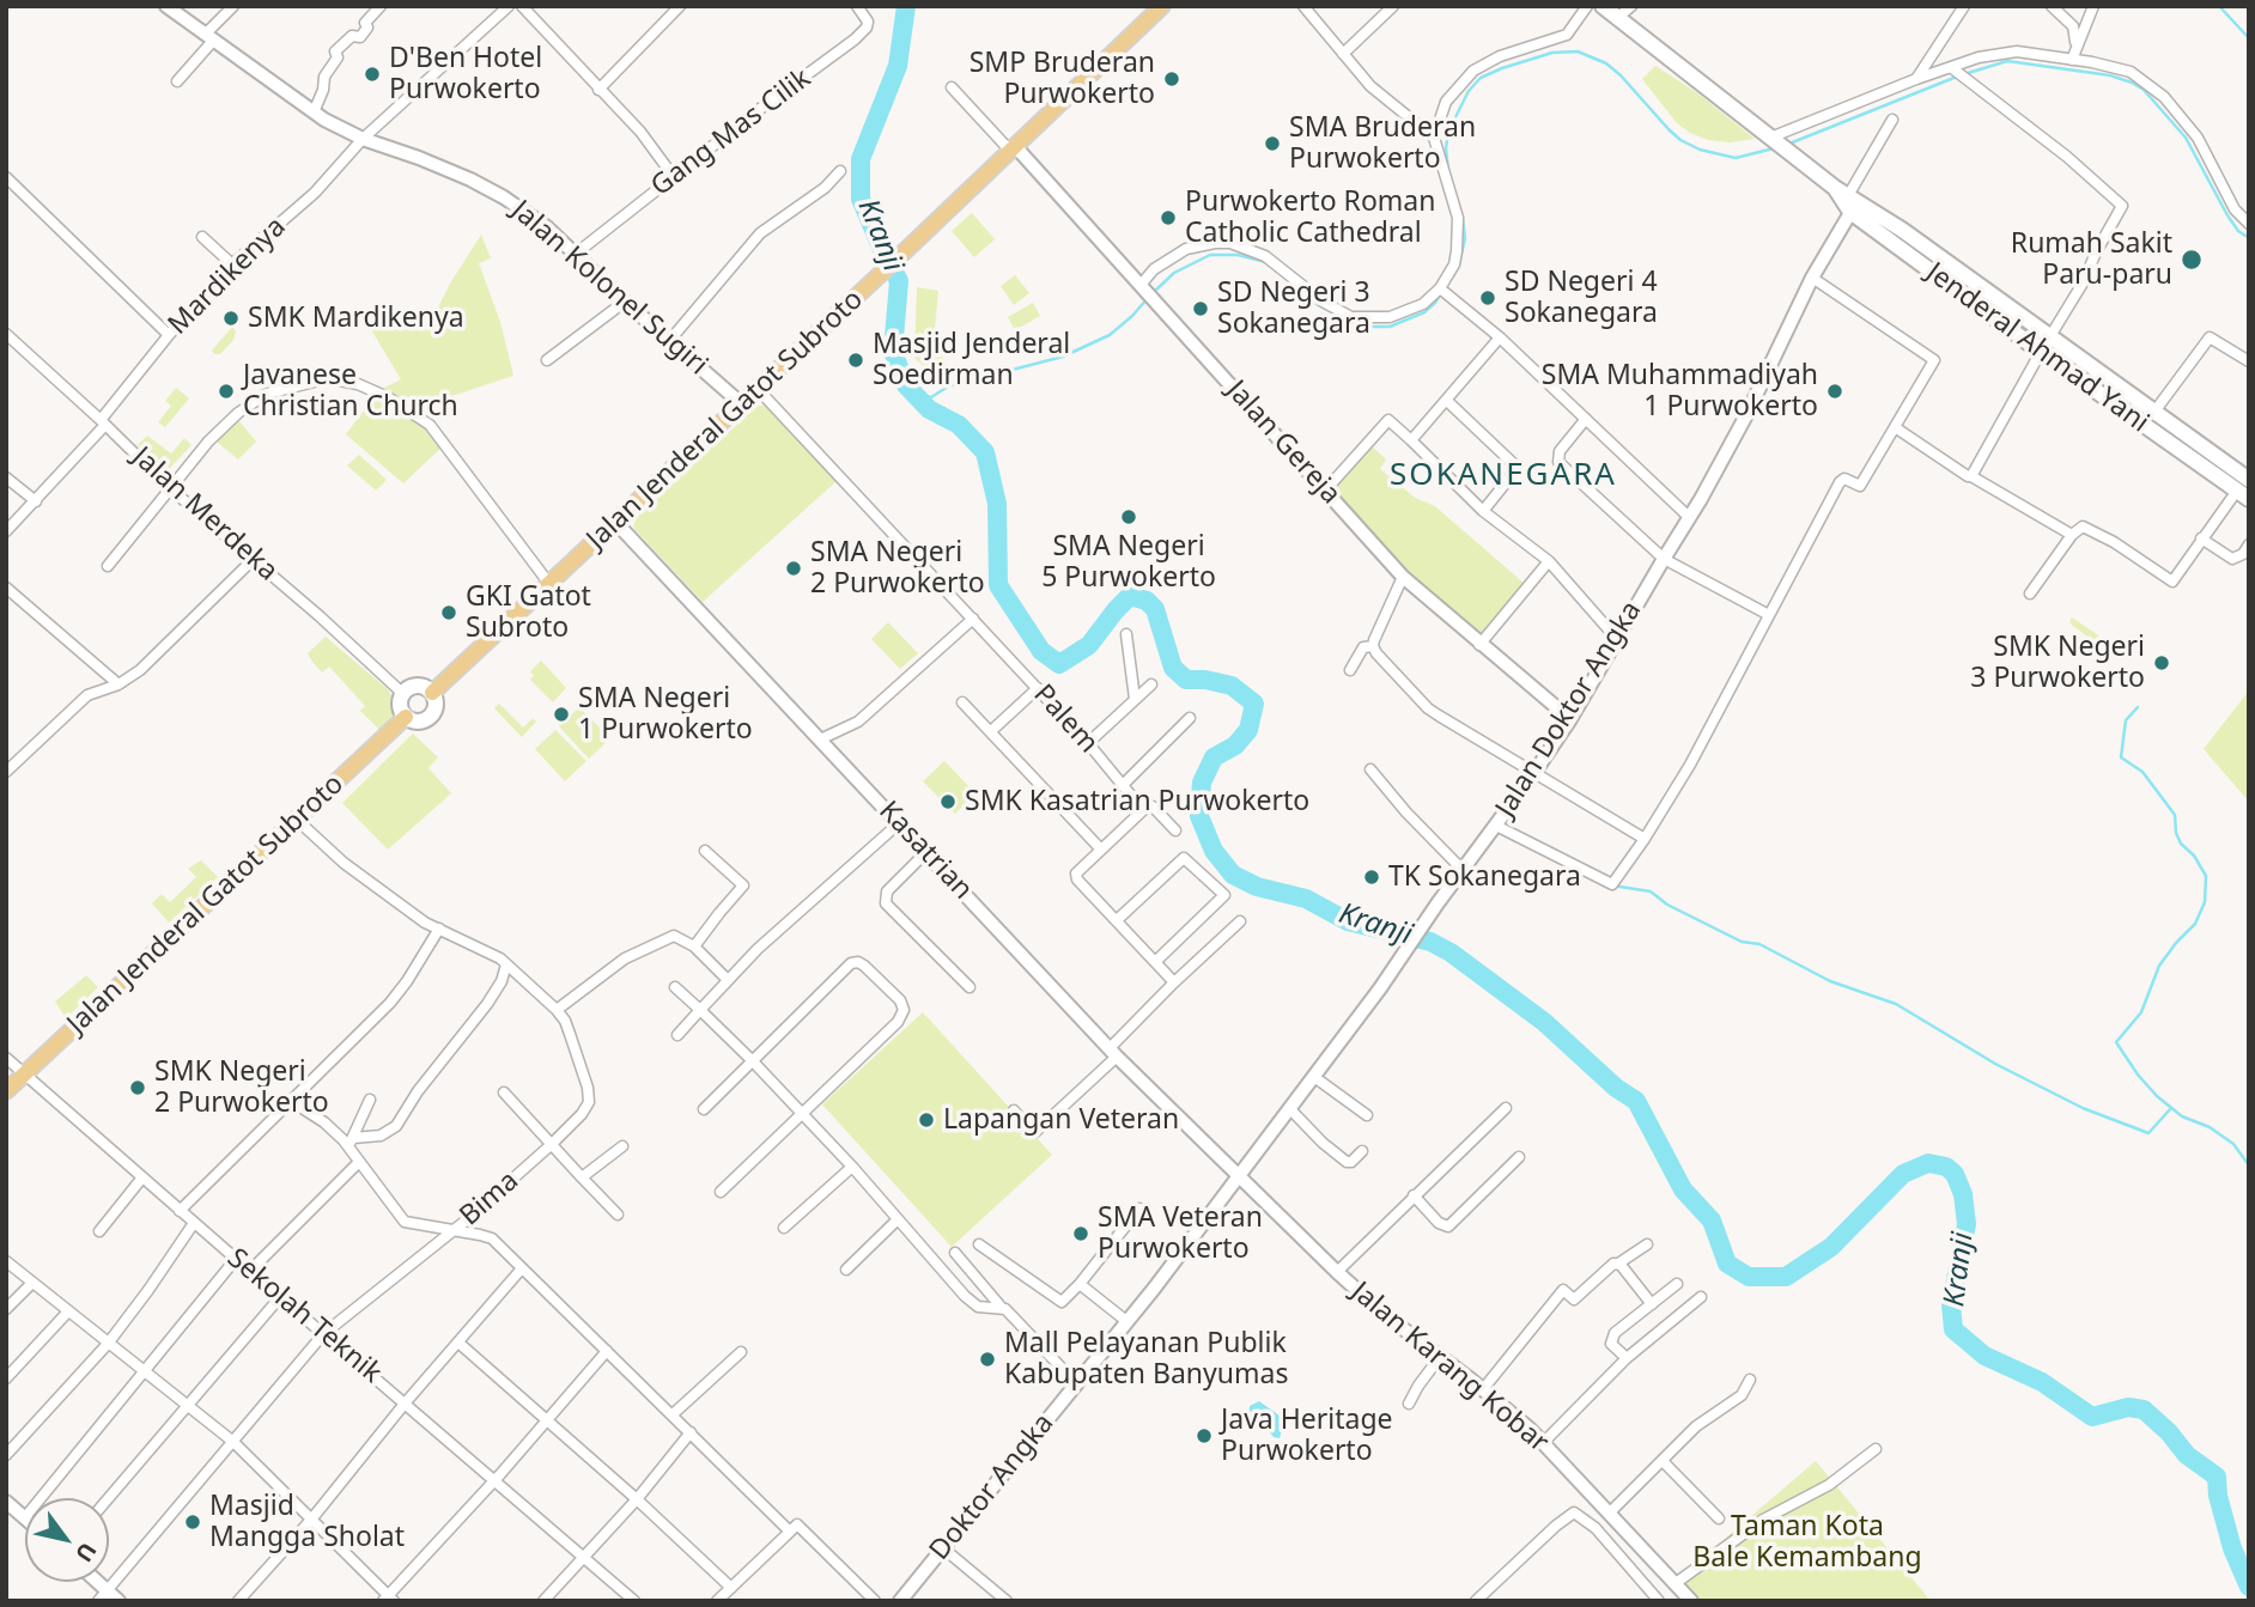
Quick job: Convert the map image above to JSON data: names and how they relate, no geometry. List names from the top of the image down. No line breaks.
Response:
{"streets":{"main road":["Jenderal Ahmad Yani","Jalan Jenderal Gatot Subroto"],"street":["Gang Mas Cilik","Mardikenya","Jalan Kolonel Sugiri","Jalan Gereja","Jalan Merdeka","Jalan Doktor Angka","Palem","Kasatrian","Bima","Sekolah Teknik","Jalan Karang Kobar","Doktor Angka"]},"crossings":[["Gang Mas Cilik","Jalan Kolonel Sugiri"],["Mardikenya","Jalan Kolonel Sugiri"],["Mardikenya","Jalan Merdeka"],["Jalan Kolonel Sugiri","Jalan Jenderal Gatot Subroto"],["Jenderal Ahmad Yani","Jalan Doktor Angka"],["Jalan Jenderal Gatot Subroto","Jalan Gereja"],["Jalan Jenderal Gatot Subroto","Jalan Merdeka"],["Jalan Jenderal Gatot Subroto","Palem"],["Jalan Jenderal Gatot Subroto","Kasatrian"],["Jalan Jenderal Gatot Subroto","Bima"],["Jalan Jenderal Gatot Subroto","Sekolah Teknik"],["Jalan Gereja","Jalan Doktor Angka"],["Jalan Doktor Angka","Kasatrian"],["Jalan Doktor Angka","Jalan Karang Kobar"],["Jalan Doktor Angka","Doktor Angka"],["Kasatrian","Jalan Karang Kobar"],["Kasatrian","Doktor Angka"],["Bima","Sekolah Teknik"],["Jalan Karang Kobar","Doktor Angka"]],"districts":["SOKANEGARA"],"water":["Kranji"],"parks":["Taman Kota Bale Kemambang"],"places":["D'Ben Hotel Purwokerto","SMP Bruderan Purwokerto","SMA Bruderan Purwokerto","Purwokerto Roman Catholic Cathedral","Rumah Sakit Paru-paru","SD Negeri 4 Sokanegara","SD Negeri 3 Sokanegara","SMK Mardikenya","Masjid Jenderal Soedirman","Javanese Christian Church","SMA Muhammadiyah 1 Purwokerto","SMA Negeri 5 Purwokerto","SMA Negeri 2 Purwokerto","GKI Gatot Subroto","SMK Negeri 3 Purwokerto","SMA Negeri 1 Purwokerto","SMK Kasatrian Purwokerto","TK Sokanegara","SMK Negeri 2 Purwokerto","Lapangan Veteran","SMA Veteran Purwokerto","Mall Pelayanan Publik Kabupaten Banyumas","Java Heritage Purwokerto","Masjid Mangga Sholat"],"north":"bottom right"}
